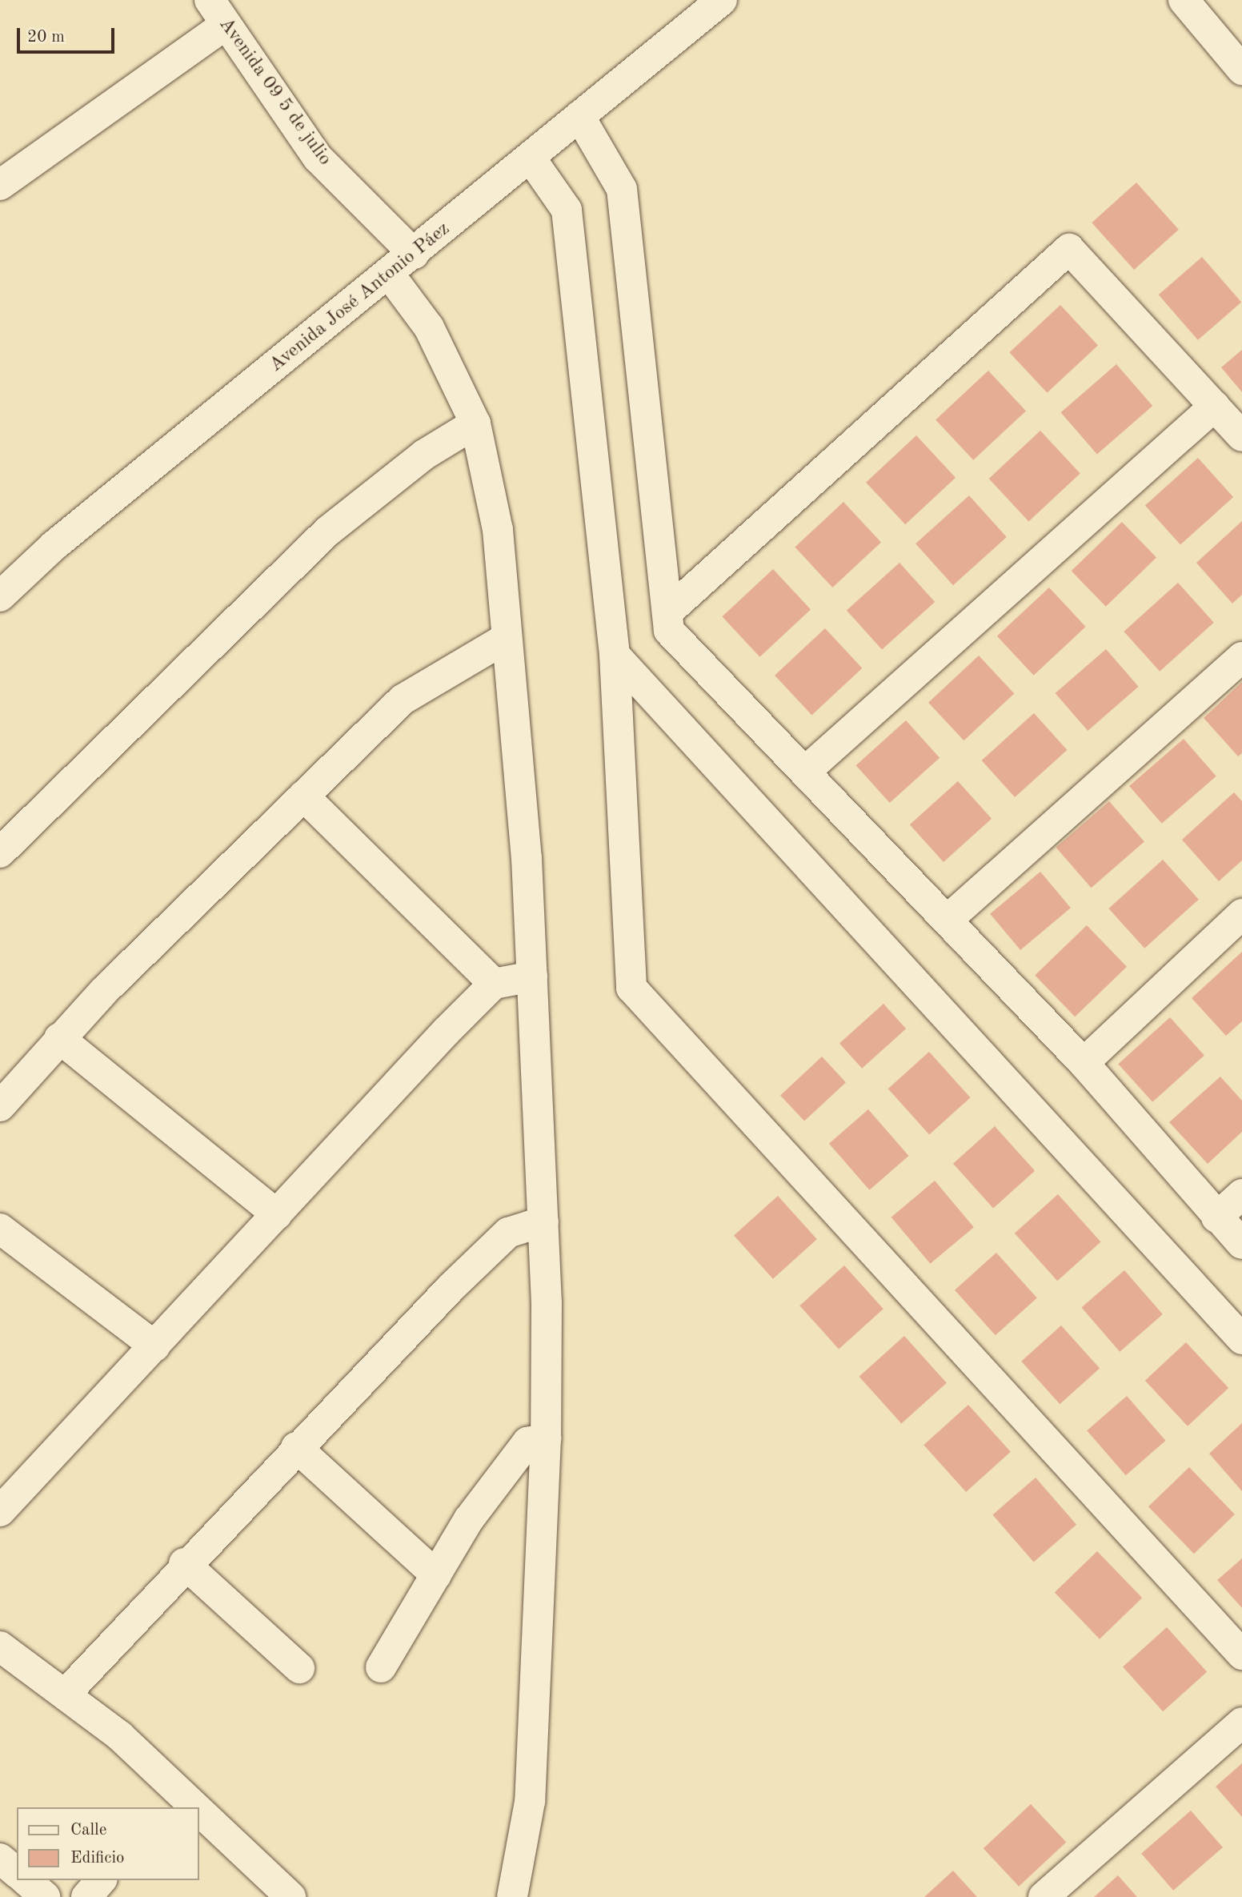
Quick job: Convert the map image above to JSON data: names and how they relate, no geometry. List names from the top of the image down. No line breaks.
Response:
{"streets":{"street":["Avenida 09 5 de julio","Avenida José Antonio Páez"]},"crossings":[["Avenida 09 5 de julio","Avenida José Antonio Páez"]],"legend":["Calle","Edificio"],"scale_bar":"20 m"}
